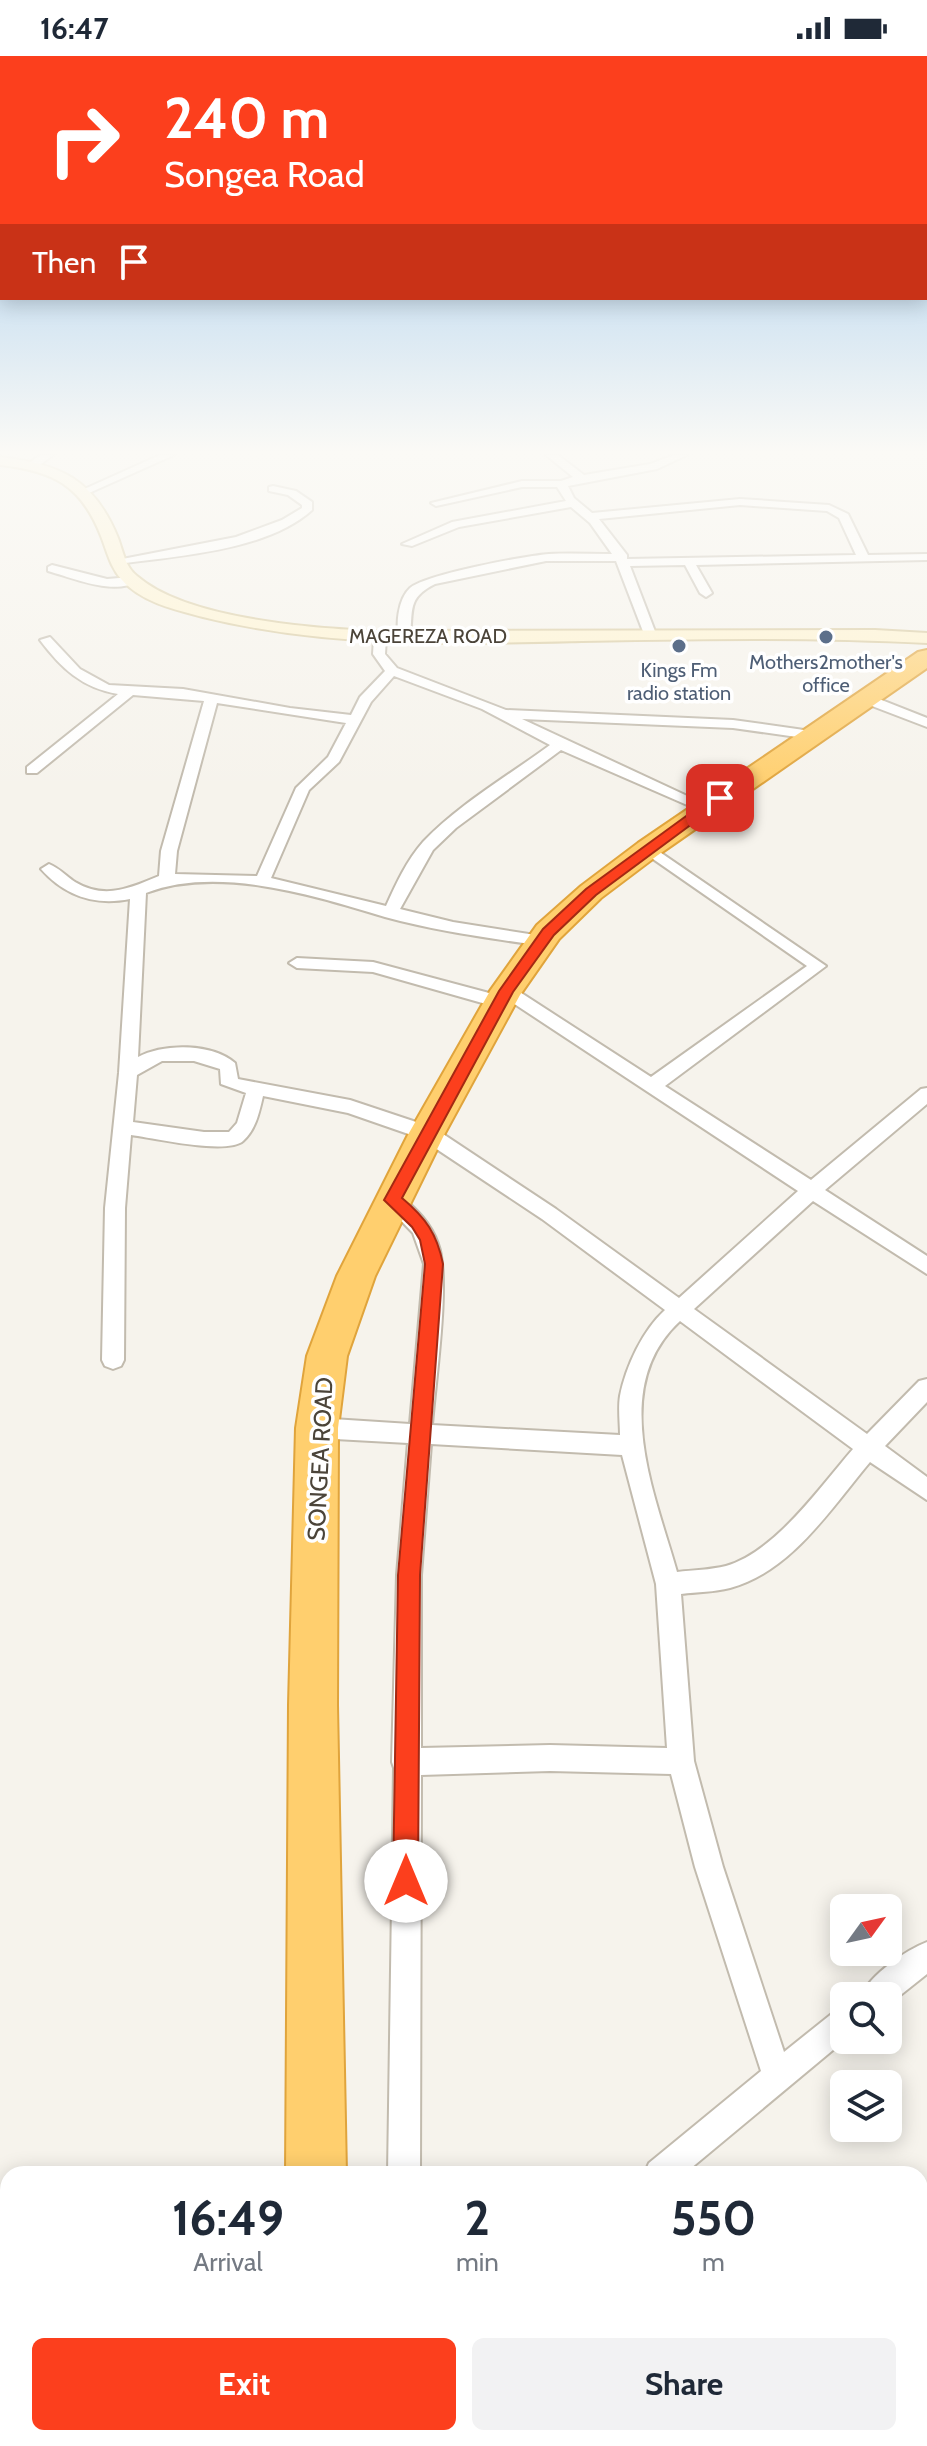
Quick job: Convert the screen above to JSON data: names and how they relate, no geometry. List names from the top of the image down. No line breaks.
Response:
{"streets":{"highway":["SONGEA ROAD"],"street":["MAGEREZA ROAD"]},"places":["Mothers2mother's office","Kings Fm radio station"],"north":"top right","page":{"status":"16:47","turn":["240 m","Songea Road"],"then":"Then","eta":["16:49","Arrival","2","min","550","m"],"buttons":["Exit","Share"]}}
